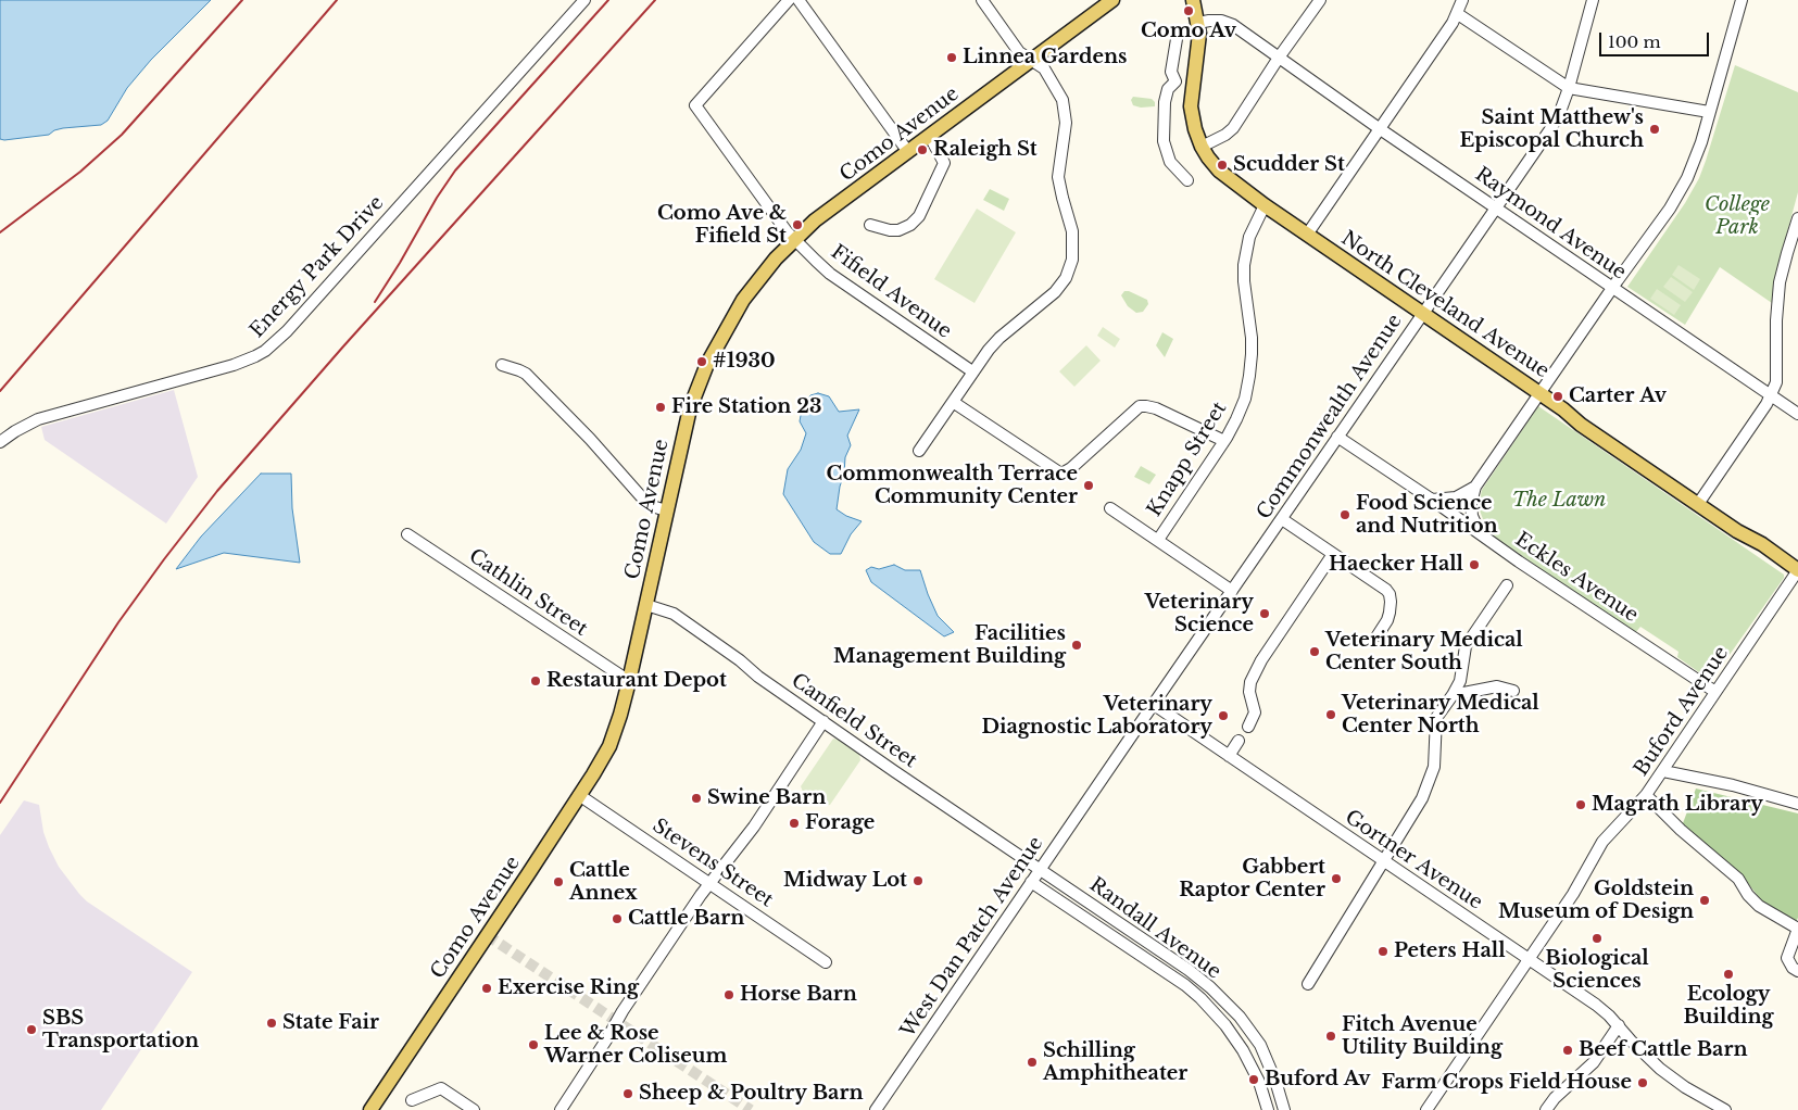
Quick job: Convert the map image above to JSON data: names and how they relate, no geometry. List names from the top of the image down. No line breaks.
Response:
{"streets":{"main road":["Como Avenue","North Cleveland Avenue"],"street":["Raymond Avenue","Energy Park Drive","Fifield Avenue","Commonwealth Avenue","Knapp Street","Eckles Avenue","Cathlin Street","Buford Avenue","Canfield Street","Gortner Avenue","Stevens Street","Randall Avenue","West Dan Patch Avenue"]},"crossings":[["Como Avenue","Fifield Avenue"],["Como Avenue","Cathlin Street"],["Como Avenue","Canfield Street"],["Como Avenue","Stevens Street"],["Raymond Avenue","North Cleveland Avenue"],["Raymond Avenue","Commonwealth Avenue"],["North Cleveland Avenue","Commonwealth Avenue"],["North Cleveland Avenue","Knapp Street"],["North Cleveland Avenue","Buford Avenue"],["Commonwealth Avenue","Eckles Avenue"],["Commonwealth Avenue","Gortner Avenue"],["Commonwealth Avenue","West Dan Patch Avenue"],["Eckles Avenue","Buford Avenue"],["Buford Avenue","Gortner Avenue"],["Canfield Street","Randall Avenue"],["Canfield Street","West Dan Patch Avenue"],["Randall Avenue","West Dan Patch Avenue"]],"parks":["College Park","The Lawn"],"places":["Como Av","Linnea Gardens","Saint Matthew's Episcopal Church","Raleigh St","Scudder St","Como Ave & Fifield St","#1930","Carter Av","Fire Station 23","Commonwealth Terrace Community Center","Food Science and Nutrition","Haecker Hall","Veterinary Science","Facilities Management Building","Veterinary Medical Center South","Restaurant Depot","Veterinary Medical Center North","Veterinary Diagnostic Laboratory","Swine Barn","Magrath Library","Forage","Gabbert Raptor Center","Midway Lot","Cattle Annex","Goldstein Museum of Design","Cattle Barn","Biological Sciences","Peters Hall","Ecology Building","Exercise Ring","Horse Barn","State Fair","SBS Transportation","Fitch Avenue Utility Building","Lee & Rose Warner Coliseum","Beef Cattle Barn","Schilling Amphitheater","Buford Av","Farm Crops Field House","Sheep & Poultry Barn"],"scale_bar":"100 m"}
